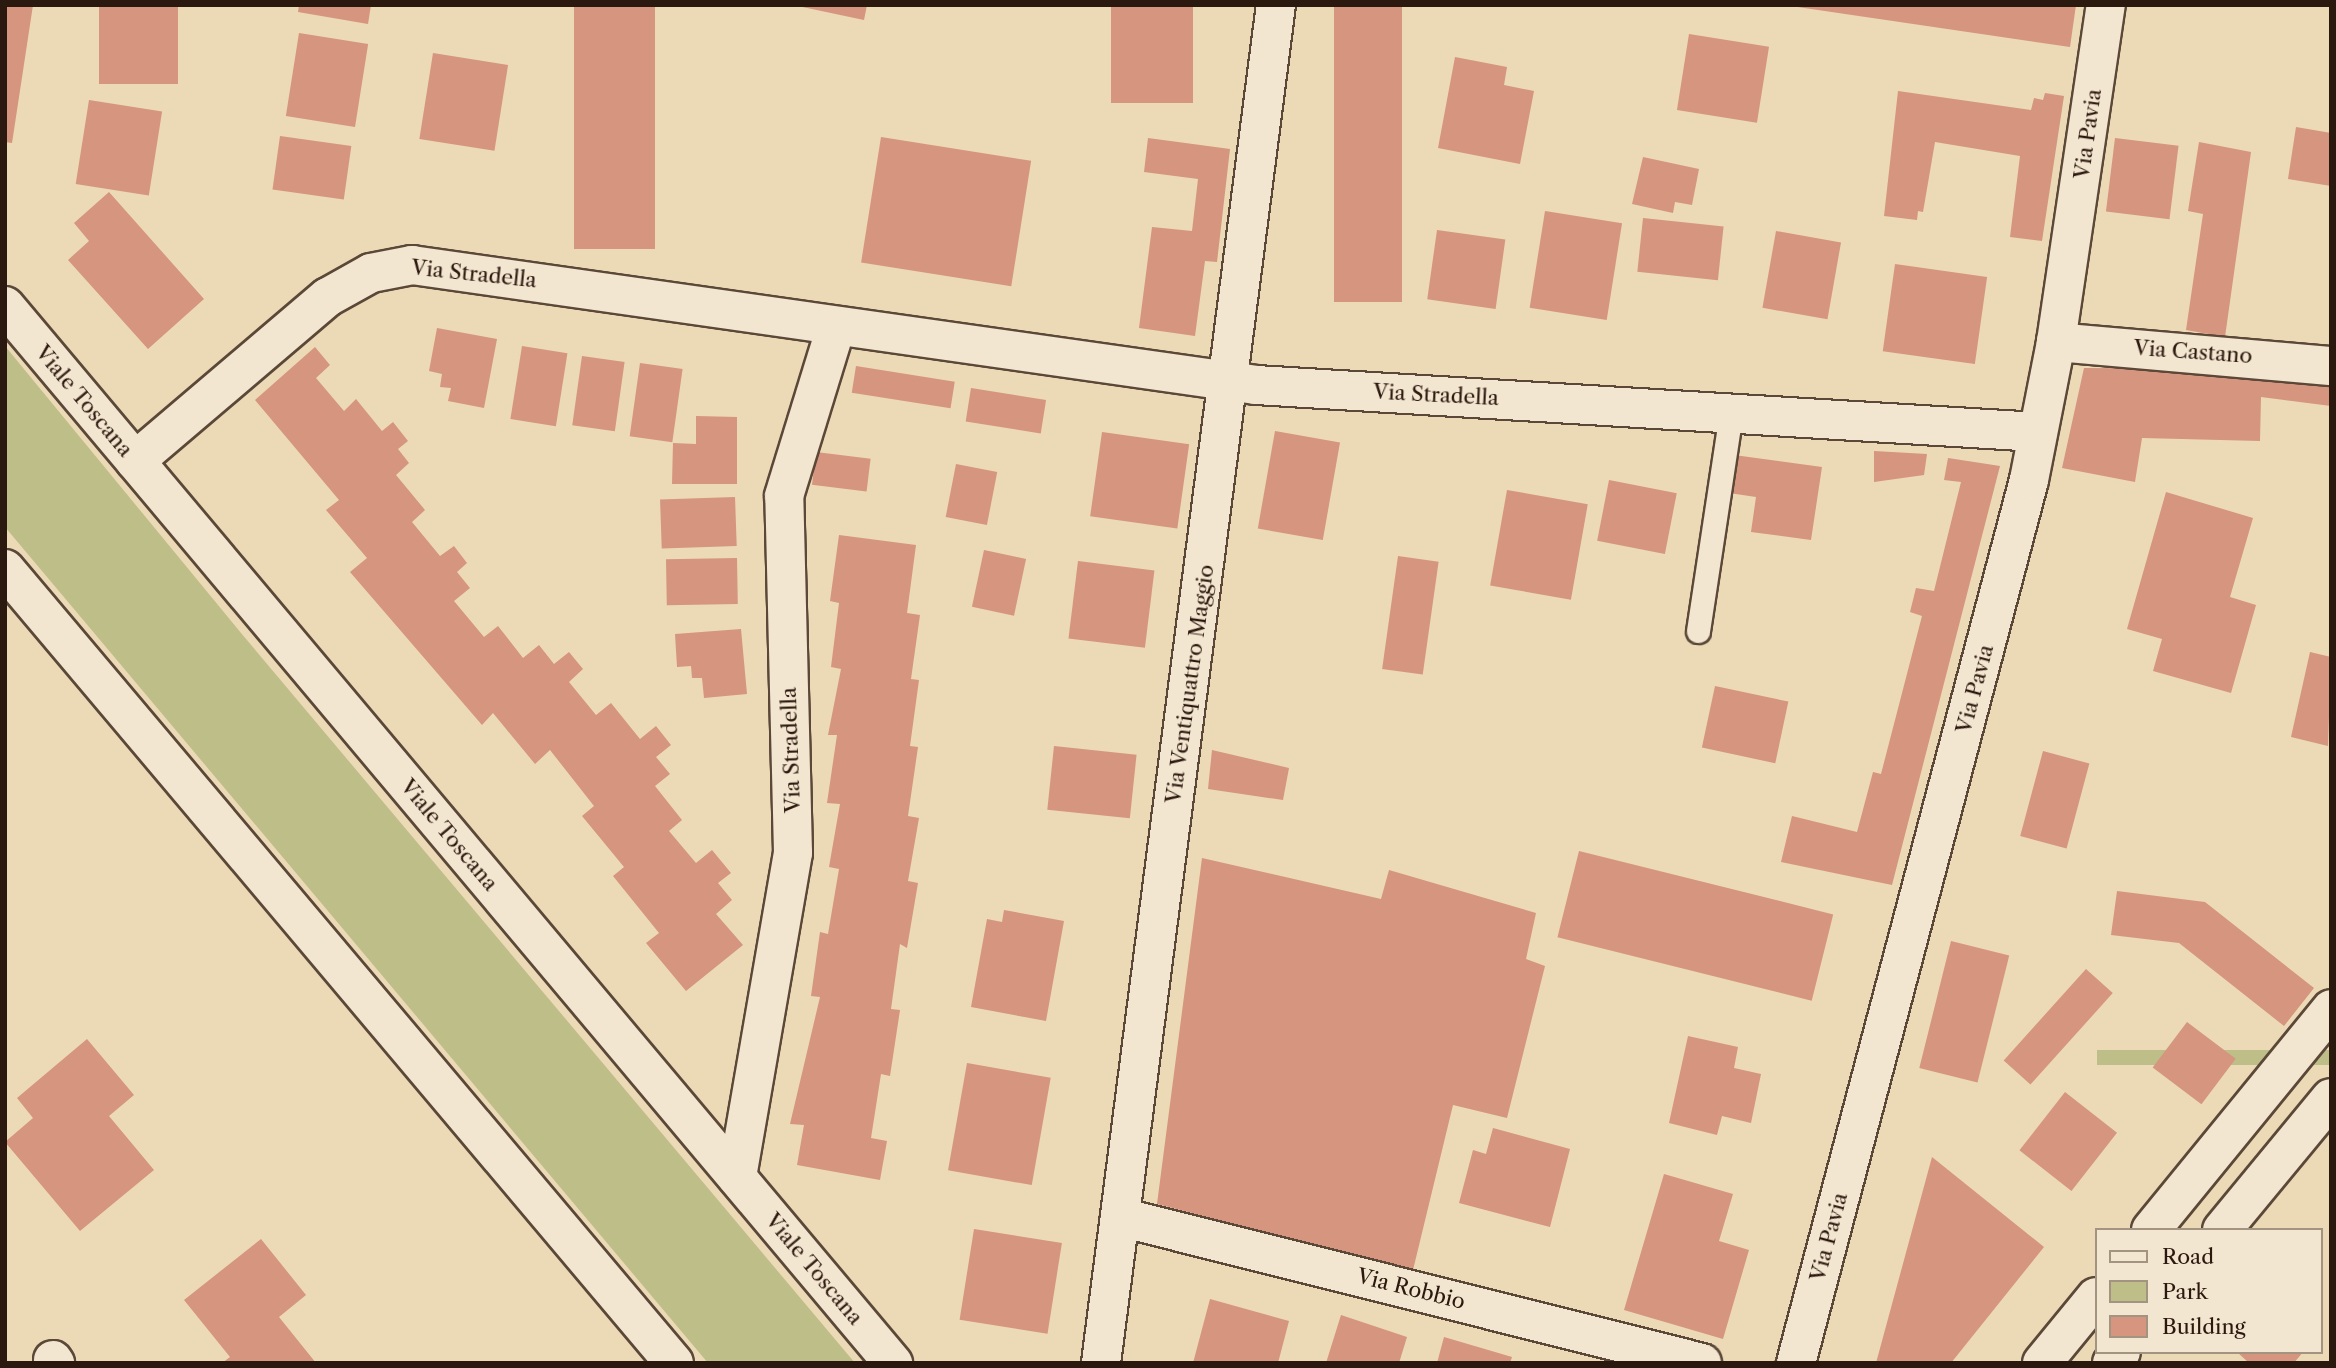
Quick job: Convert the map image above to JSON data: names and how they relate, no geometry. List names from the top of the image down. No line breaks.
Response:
{"streets":{"street":["Via Pavia","Via Stradella","Via Castano","Viale Toscana","Via Ventiquattro Maggio","Via Robbio"]},"crossings":[["Via Pavia","Via Stradella"],["Via Pavia","Via Castano"],["Via Stradella","Viale Toscana"],["Via Stradella","Via Ventiquattro Maggio"],["Via Ventiquattro Maggio","Via Robbio"]],"legend":["Road","Park","Building"]}
